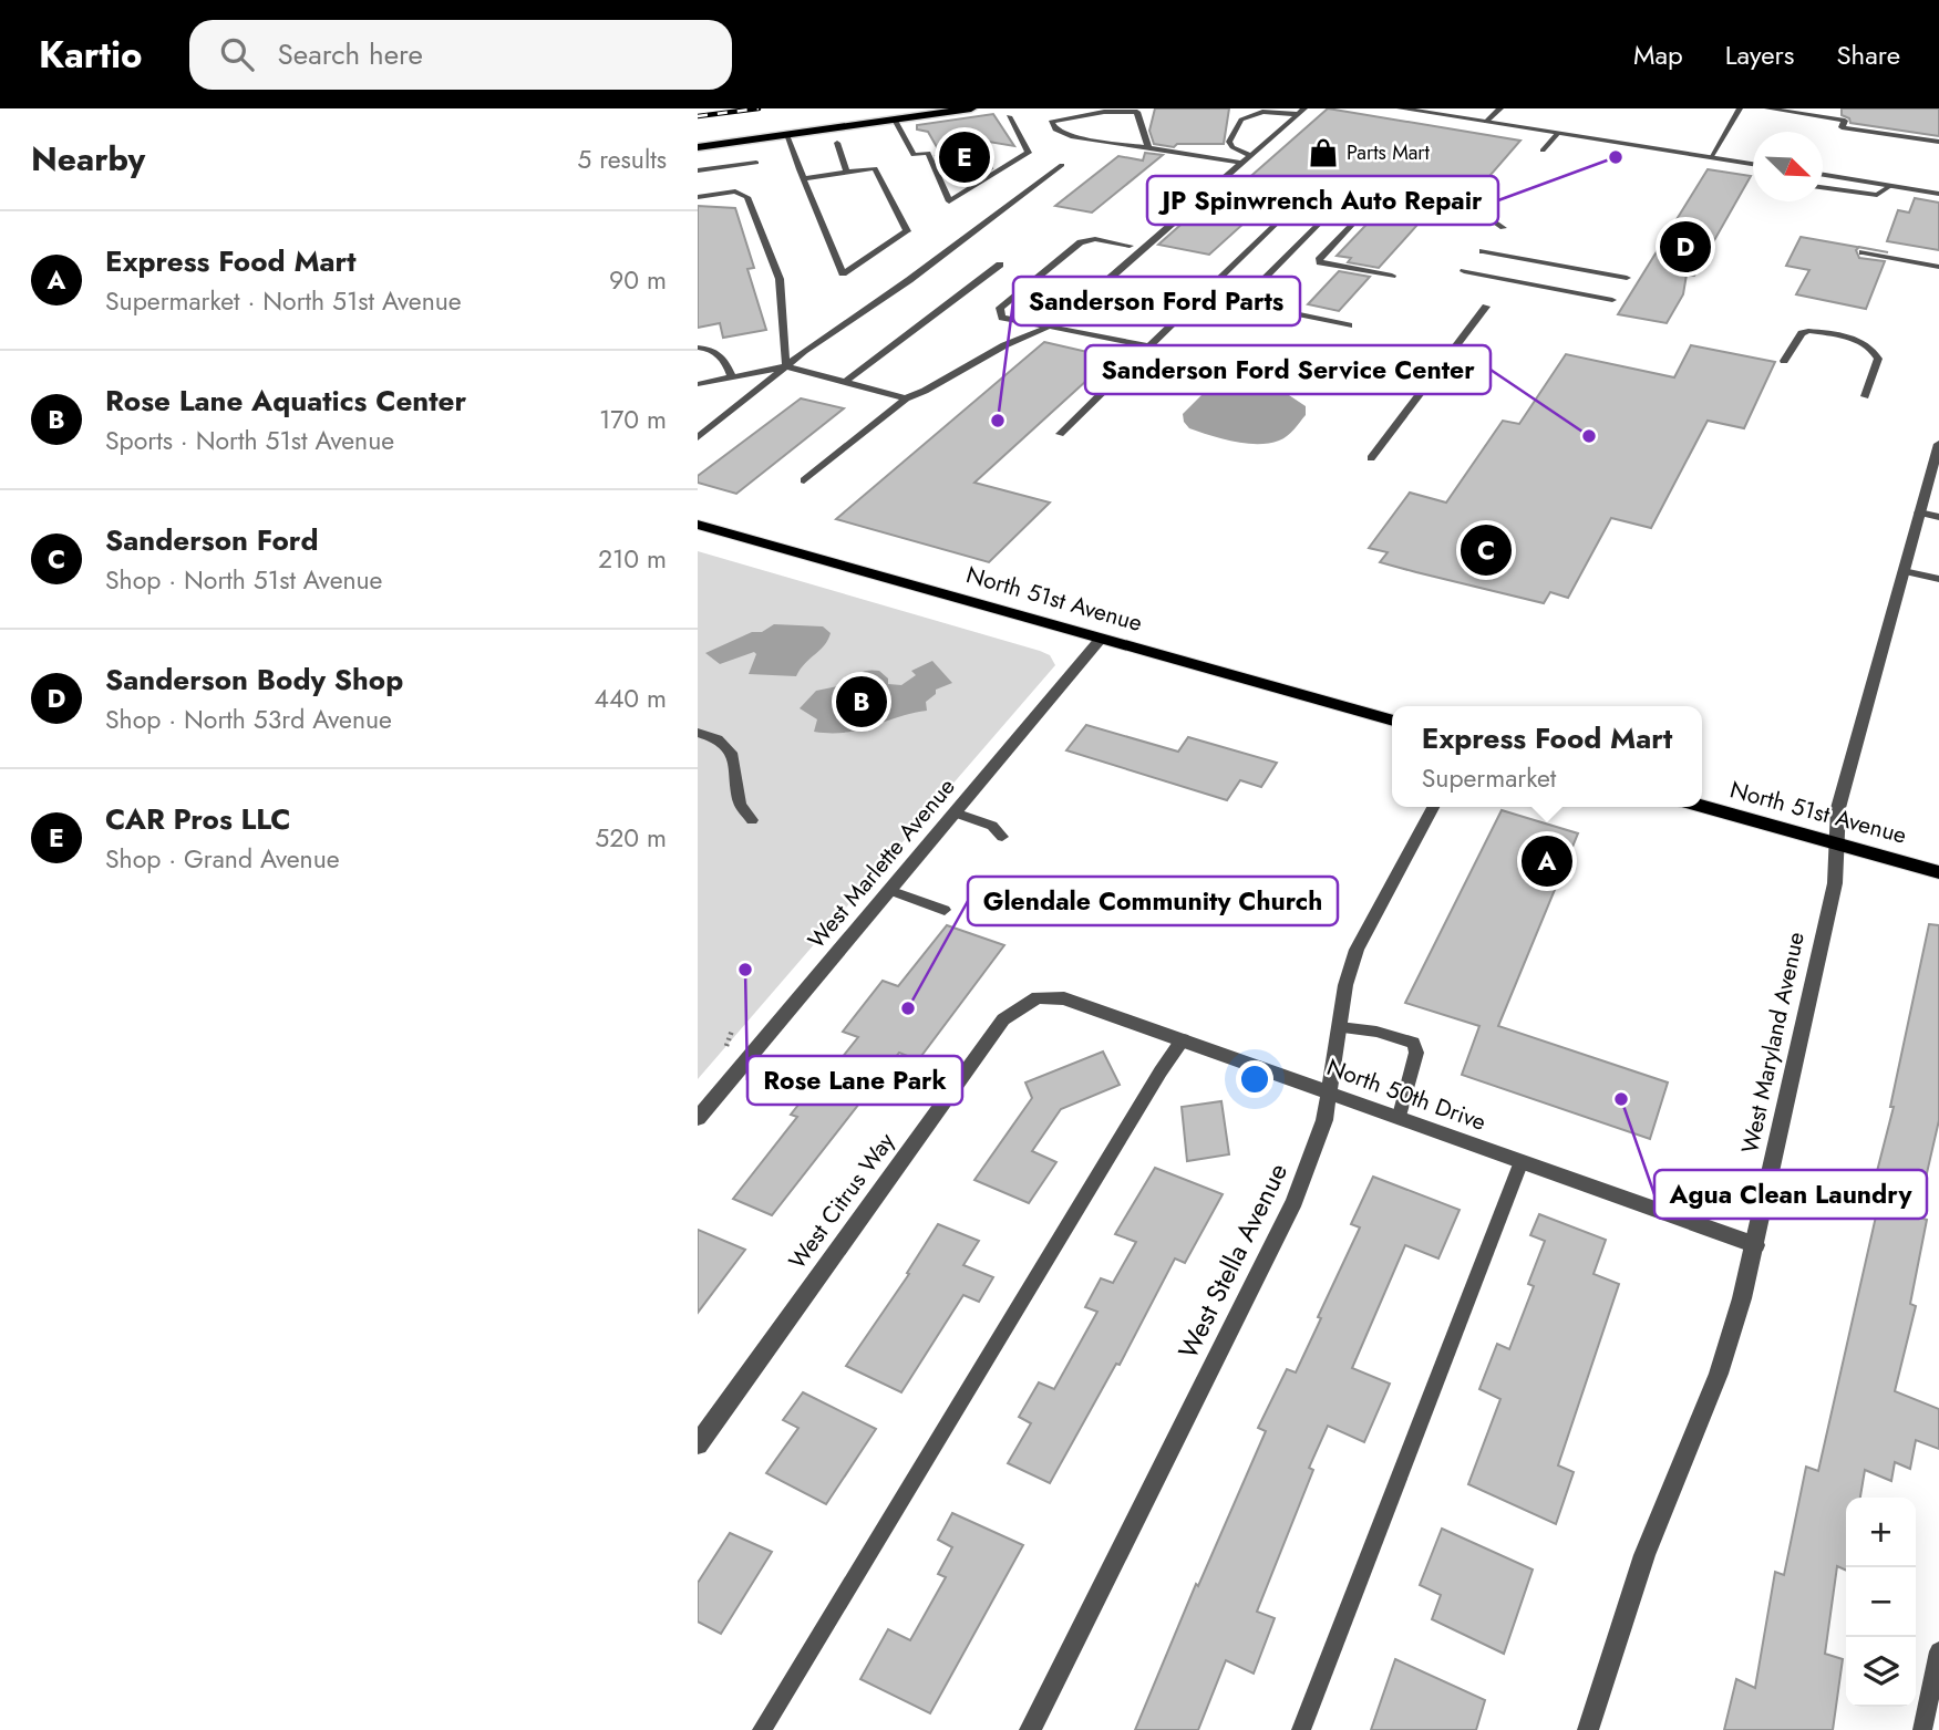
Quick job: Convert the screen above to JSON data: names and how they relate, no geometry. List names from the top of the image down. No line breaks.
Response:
{"streets":{"main road":["North 51st Avenue"],"street":["West Marlette Avenue","West Maryland Avenue","North 50th Drive","West Citrus Way","West Stella Avenue"]},"crossings":[["North 51st Avenue","West Marlette Avenue"],["North 51st Avenue","West Maryland Avenue"],["West Maryland Avenue","North 50th Drive"],["North 50th Drive","West Citrus Way"],["North 50th Drive","West Stella Avenue"]],"places":{"shop":["Parts Mart"],"other":["JP Spinwrench Auto Repair","Sanderson Ford Parts","Sanderson Ford Service Center","Rose Lane Park","Glendale Community Church","Agua Clean Laundry"]},"north":"bottom right","page":{"header":"Kartio","search":"Search here","nav":["Map","Layers","Share"],"heading":["Nearby","5 results"],"pins":["E","D","C","B","A"],"list":[{"mark":"A","name":"Express Food Mart","note":"Supermarket · North 51st Avenue","value":"90 m"},{"mark":"B","name":"Rose Lane Aquatics Center","note":"Sports · North 51st Avenue","value":"170 m"},{"mark":"C","name":"Sanderson Ford","note":"Shop · North 51st Avenue","value":"210 m"},{"mark":"D","name":"Sanderson Body Shop","note":"Shop · North 53rd Avenue","value":"440 m"},{"mark":"E","name":"CAR Pros LLC","note":"Shop · Grand Avenue","value":"520 m"}],"popup":["Express Food Mart","Supermarket"],"map_buttons":["+","−"]}}
